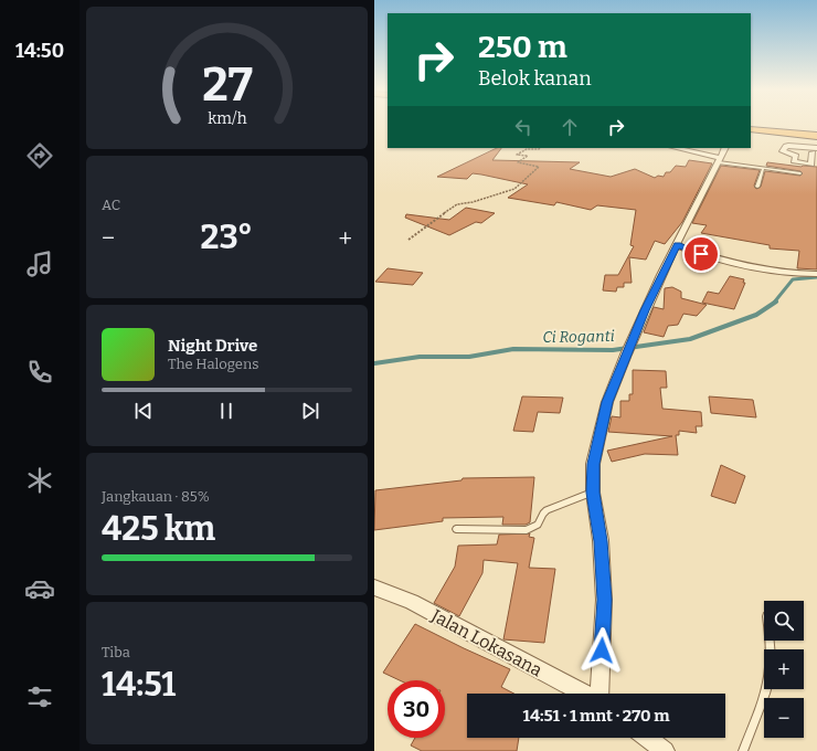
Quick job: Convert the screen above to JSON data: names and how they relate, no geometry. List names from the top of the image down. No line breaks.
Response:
{"streets":{"street":["Jalan Lokasana"]},"water":["Ci Roganti"],"page":{"tabs":"14:50","turn":["250 m","Belok kanan"],"tile":["AC",["Jangkauan · 85%","425 km"],["Tiba","14:51"]],"heat":["−","23°","+"],"song":["Night Drive","The Halogens"],"map_buttons":["+","−"],"limit":"30","trip":"14:51 · 1 mnt · 270 m","gauge":["27","km/h"]}}
